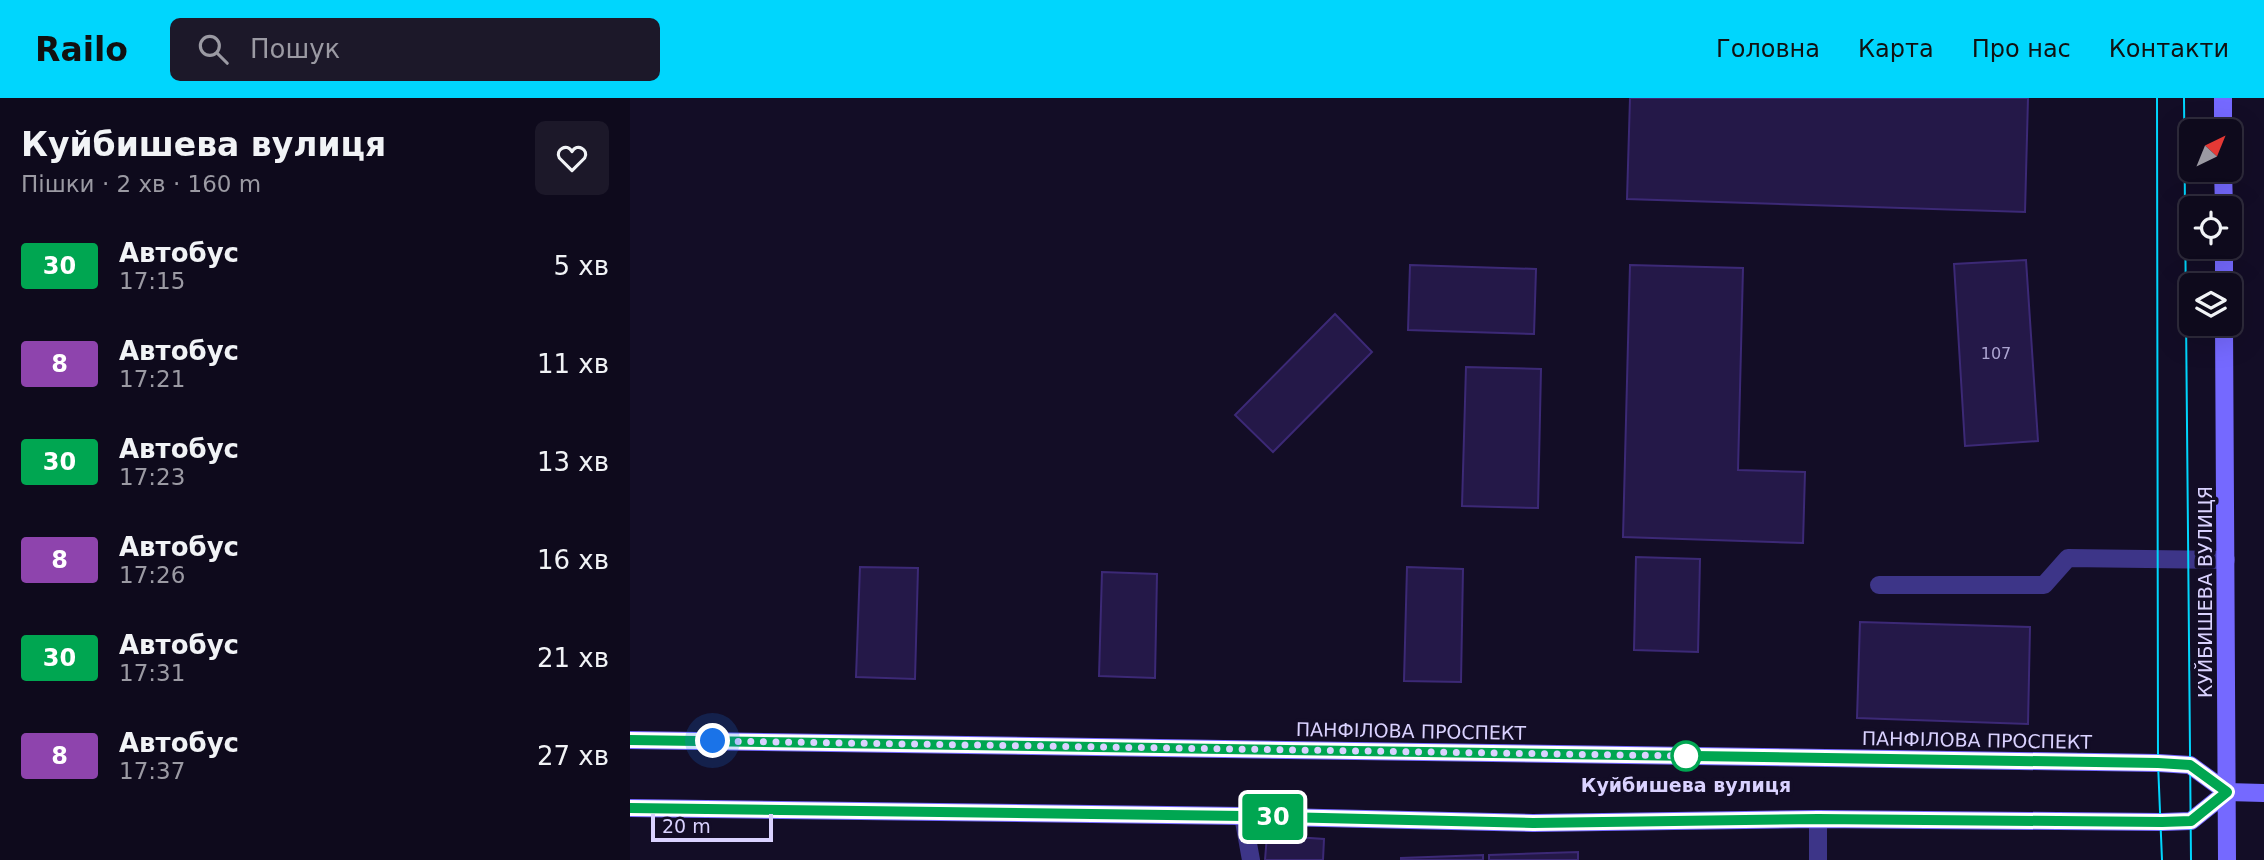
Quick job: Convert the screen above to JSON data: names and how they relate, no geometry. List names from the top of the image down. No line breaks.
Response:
{"streets":{"main road":["КУЙБИШЕВА ВУЛИЦЯ","ПАНФІЛОВА ПРОСПЕКТ"]},"crossings":[["КУЙБИШЕВА ВУЛИЦЯ","ПАНФІЛОВА ПРОСПЕКТ"]],"places":["Куйбишева вулиця"],"lines":["bus line 30"],"house_numbers":["107"],"scale_bar":"20 m","north":"top right","page":{"header":"Railo","search":"Пошук","nav":["Головна","Карта","Про нас","Контакти"],"heading":["Куйбишева вулиця","Пішки · 2 хв · 160 m"],"on_map":"30","list":[{"mark":"30","name":"Автобус","note":"17:15","value":"5 хв"},{"mark":"8","name":"Автобус","note":"17:21","value":"11 хв"},{"mark":"30","name":"Автобус","note":"17:23","value":"13 хв"},{"mark":"8","name":"Автобус","note":"17:26","value":"16 хв"},{"mark":"30","name":"Автобус","note":"17:31","value":"21 хв"},{"mark":"8","name":"Автобус","note":"17:37","value":"27 хв"}],"scale":"20 m"}}
